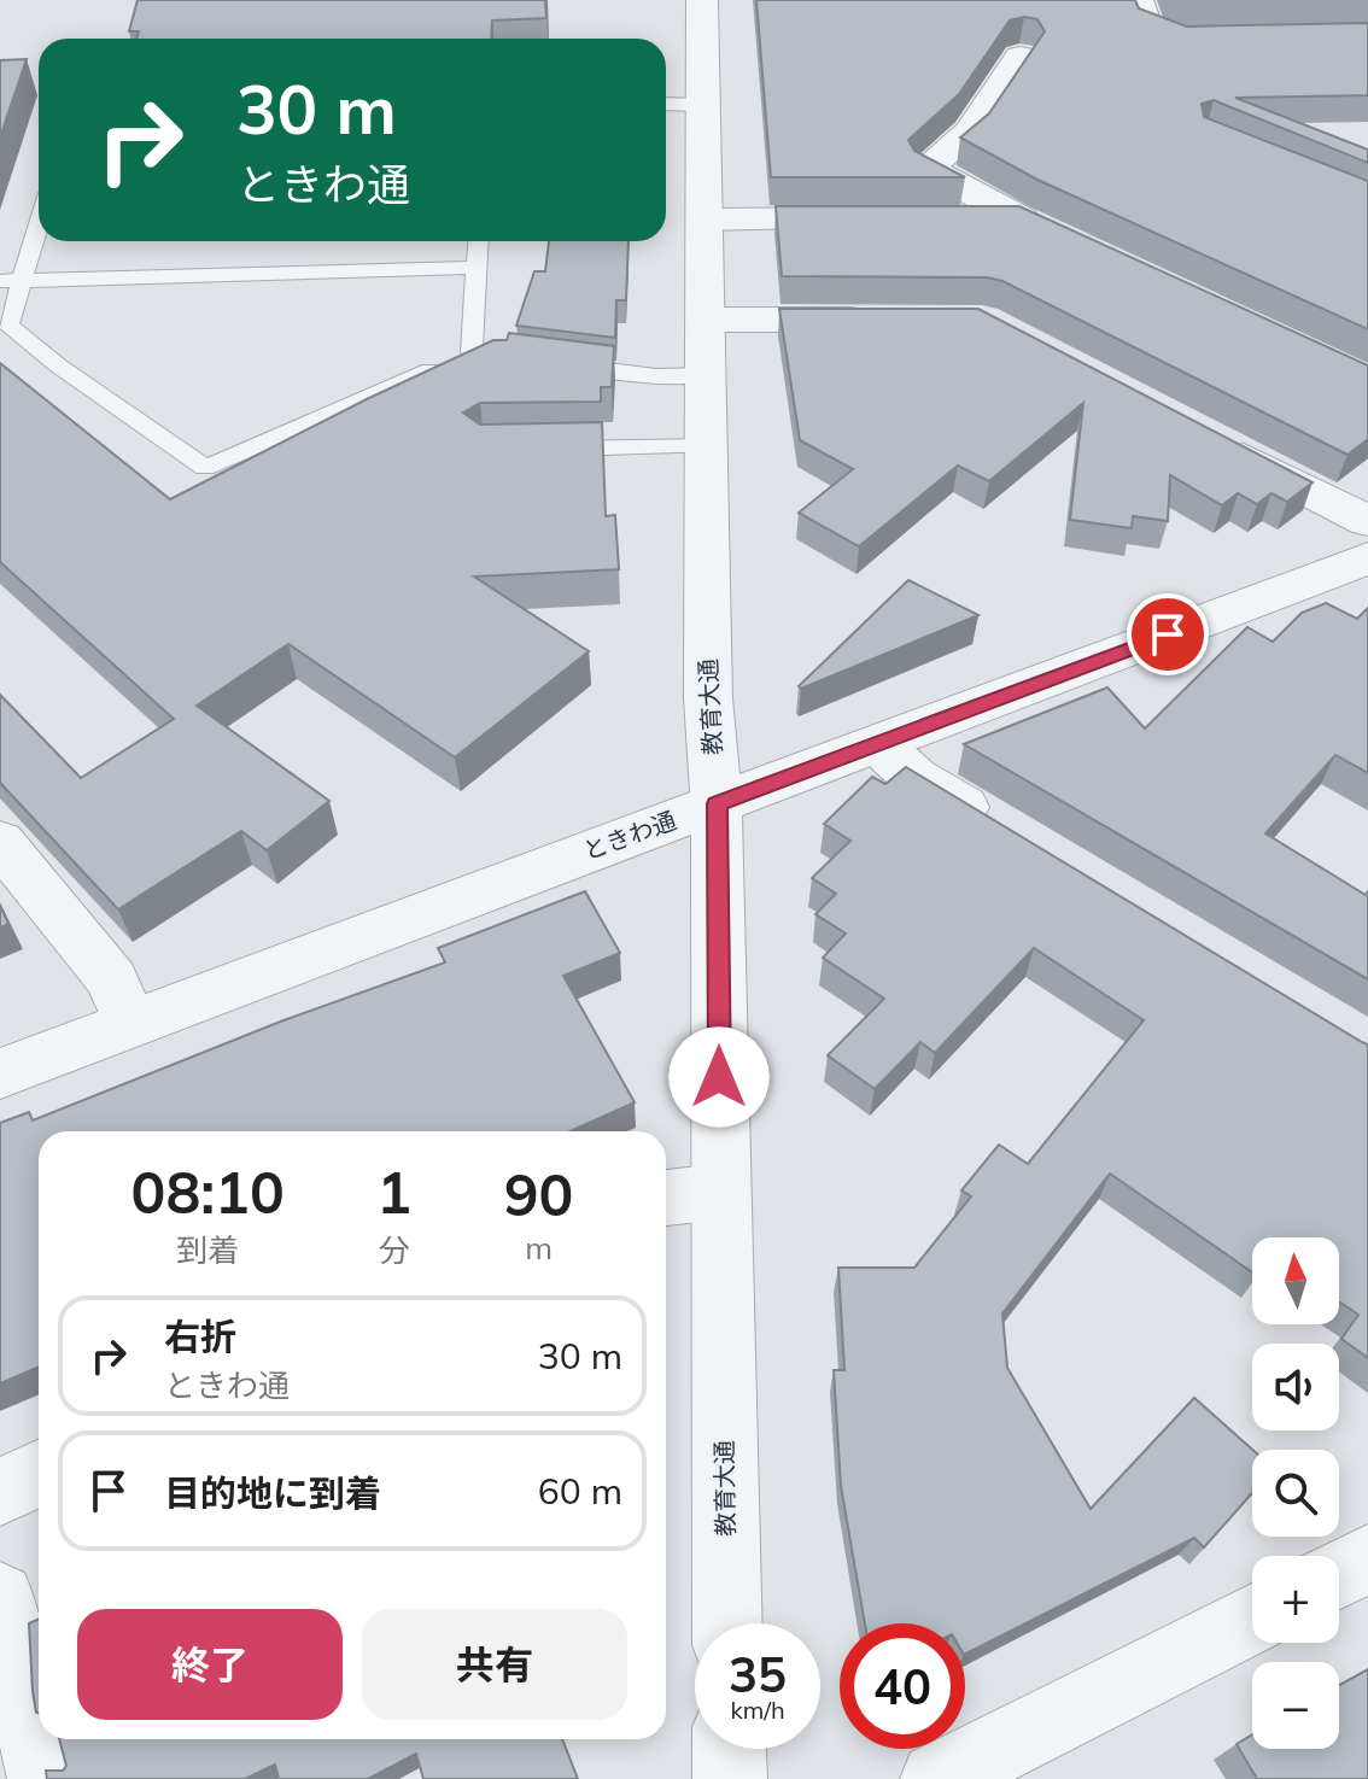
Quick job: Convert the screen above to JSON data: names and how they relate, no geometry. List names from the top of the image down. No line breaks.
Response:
{"streets":{"street":["教育大通","ときわ通"]},"crossings":[["教育大通","ときわ通"]],"north":"top","page":{"turn":["30 m","ときわ通"],"eta":["08:10","到着","1","分","90","m"],"map_buttons":["+","−"],"list":[{"name":"右折","note":"ときわ通","value":"30 m"},{"name":"目的地に到着","value":"60 m"}],"buttons":["終了","共有"],"speed":"35 km/h","limit":"40"}}
